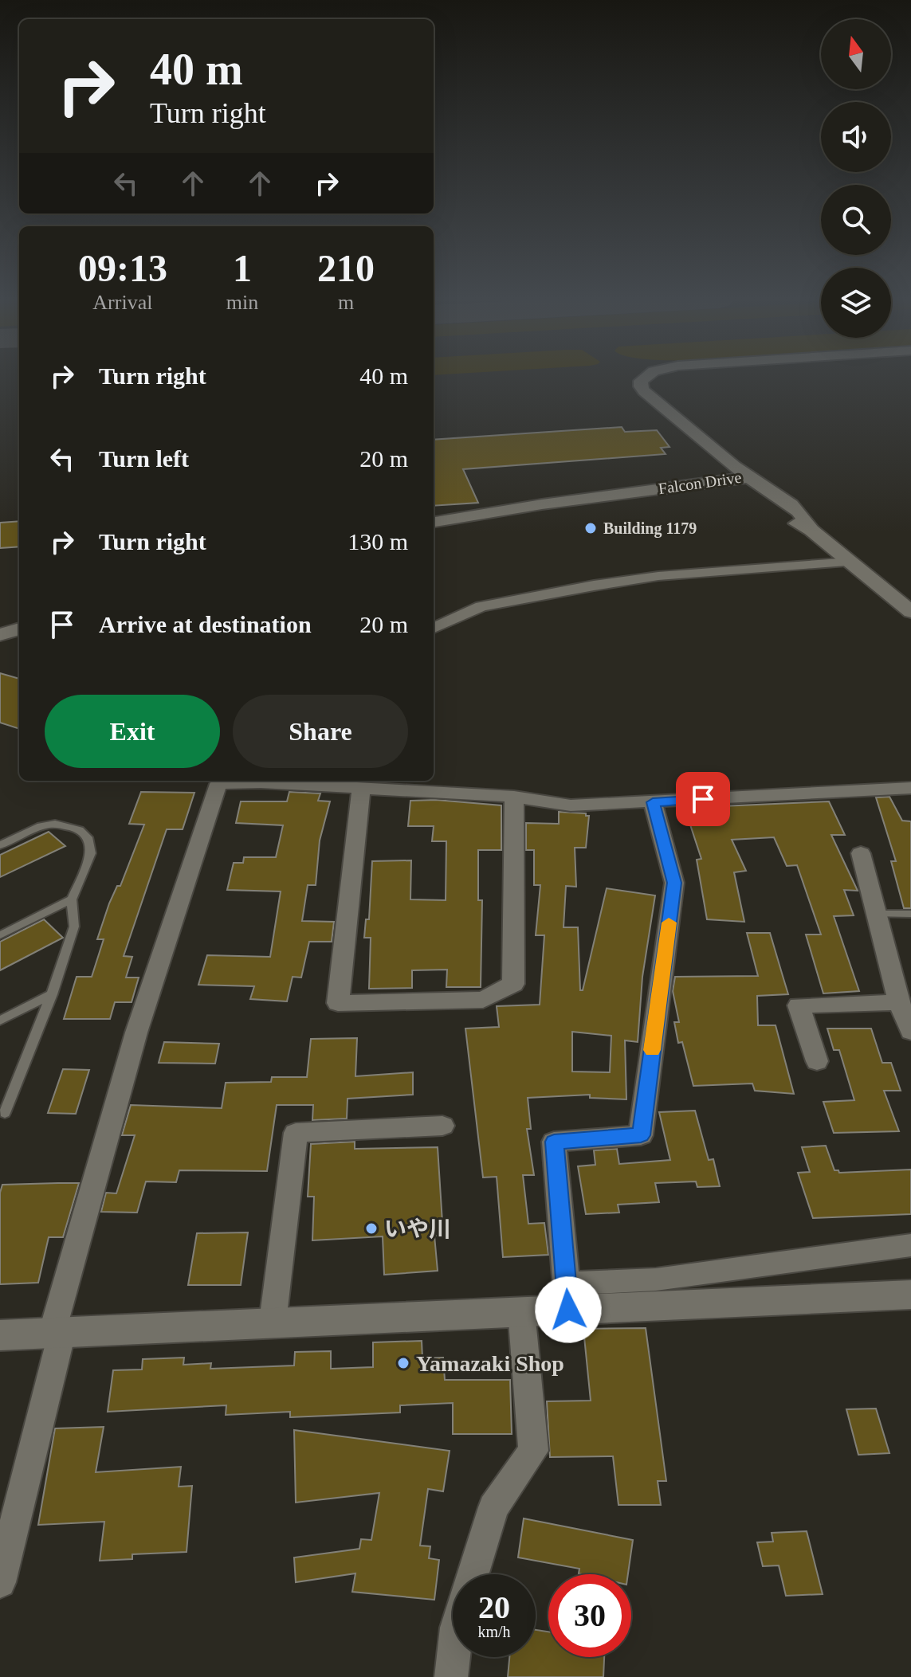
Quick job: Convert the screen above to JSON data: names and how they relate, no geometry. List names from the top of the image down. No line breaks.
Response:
{"streets":{"street":["Falcon Drive"]},"places":["Building 1179","いや川","Yamazaki Shop"],"north":"top","page":{"turn":["40 m","Turn right"],"eta":["09:13","Arrival","1","min","210","m"],"list":[{"name":"Turn right","value":"40 m"},{"name":"Turn left","value":"20 m"},{"name":"Turn right","value":"130 m"},{"name":"Arrive at destination","value":"20 m"}],"buttons":["Exit","Share"],"speed":"20 km/h","limit":"30"}}
